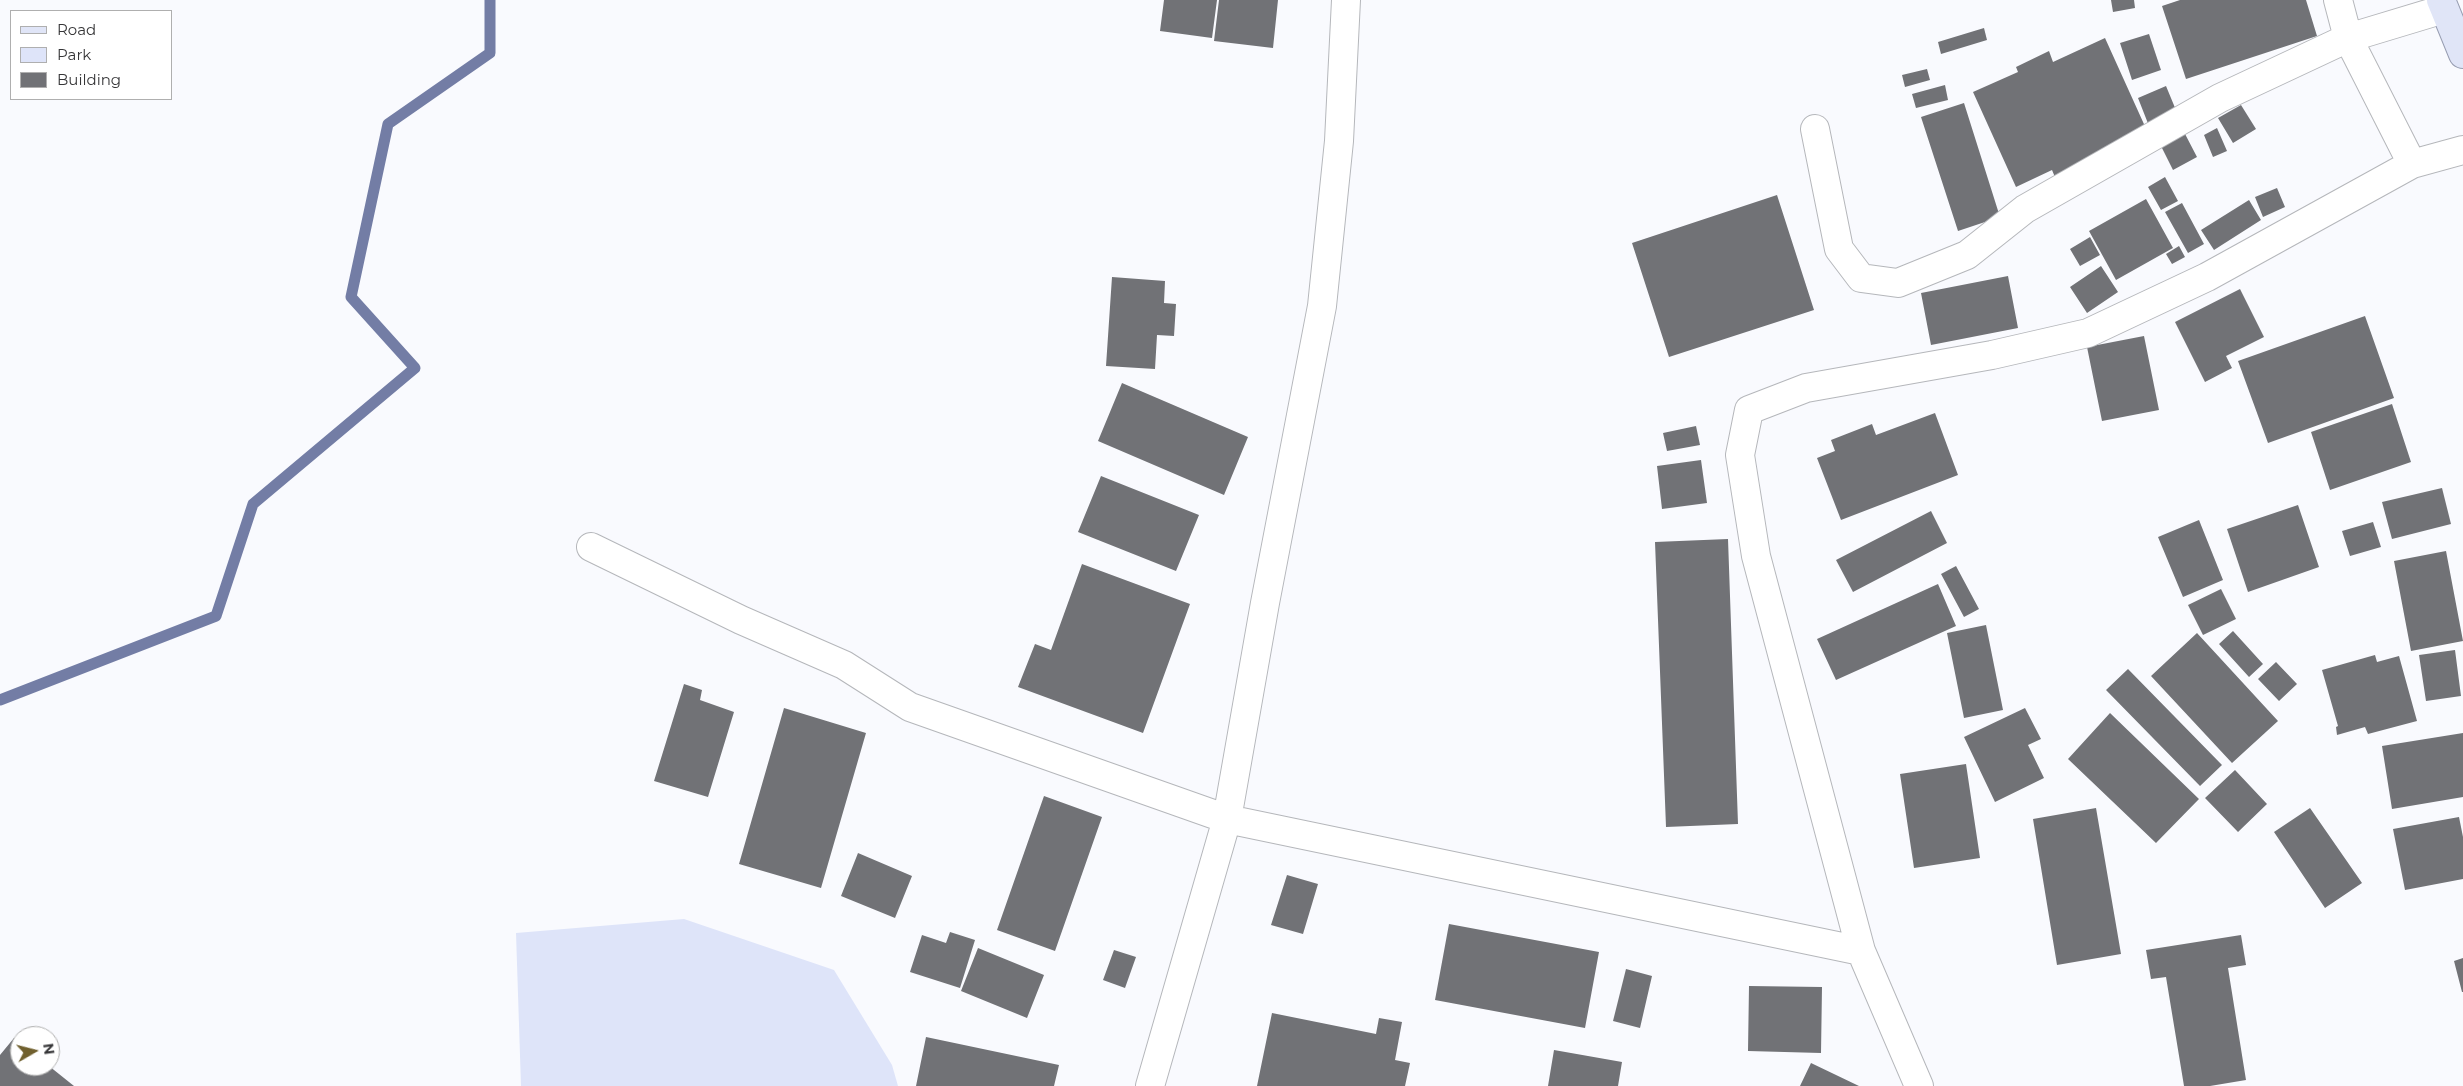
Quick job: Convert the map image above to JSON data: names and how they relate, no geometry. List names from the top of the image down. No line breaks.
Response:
{"legend":["Road","Park","Building"],"north":"right"}
